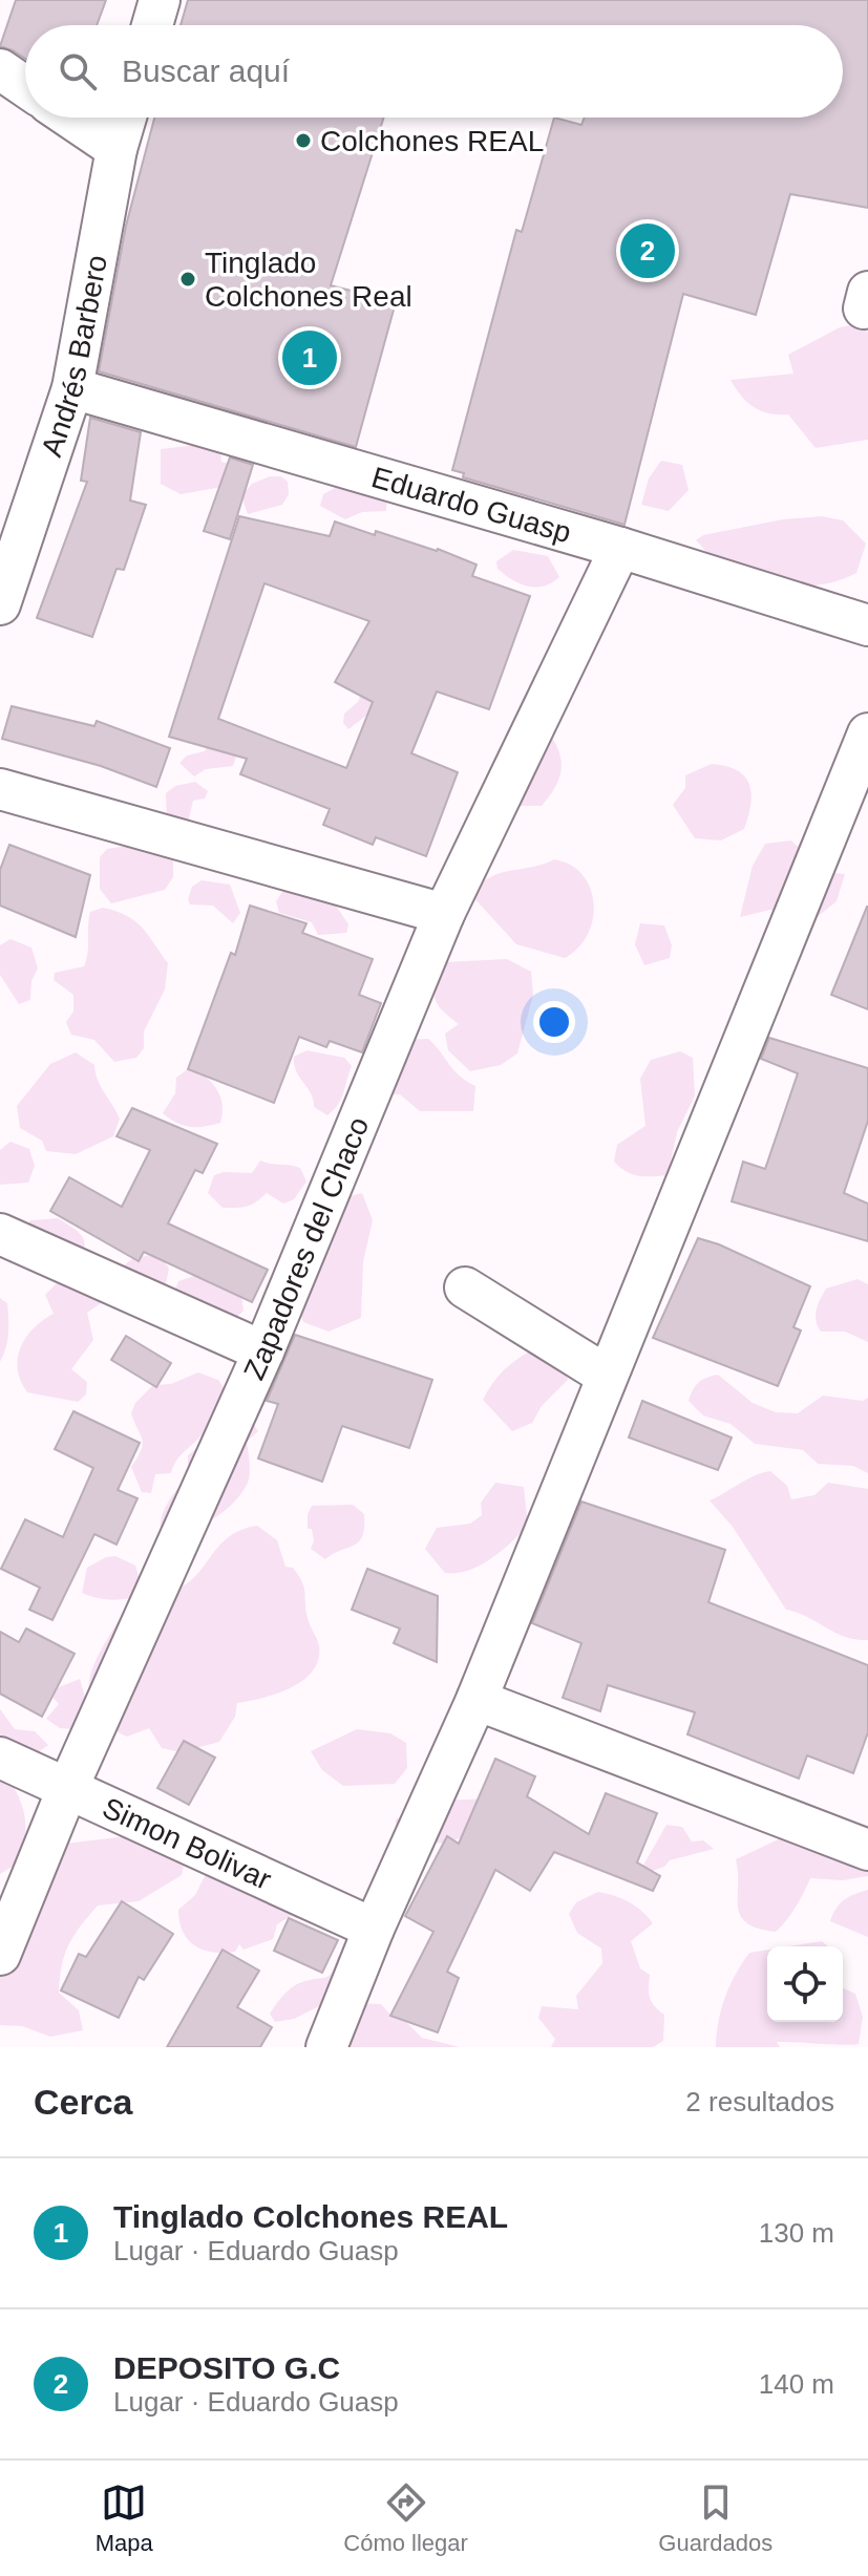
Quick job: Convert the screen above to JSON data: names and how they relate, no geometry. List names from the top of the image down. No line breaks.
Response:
{"streets":{"street":["Andrés Barbero","Eduardo Guasp","Zapadores del Chaco","Simon Bolivar"]},"crossings":[["Andrés Barbero","Eduardo Guasp"],["Eduardo Guasp","Zapadores del Chaco"],["Zapadores del Chaco","Simon Bolivar"]],"places":["Colchones REAL","Tinglado Colchones Real"],"page":{"search":"Buscar aquí","pins":["2","1"],"heading":["Cerca","2 resultados"],"list":[{"mark":"1","name":"Tinglado Colchones REAL","note":"Lugar · Eduardo Guasp","value":"130 m"},{"mark":"2","name":"DEPOSITO G.C","note":"Lugar · Eduardo Guasp","value":"140 m"}],"nav":["Mapa","Cómo llegar","Guardados"]}}
